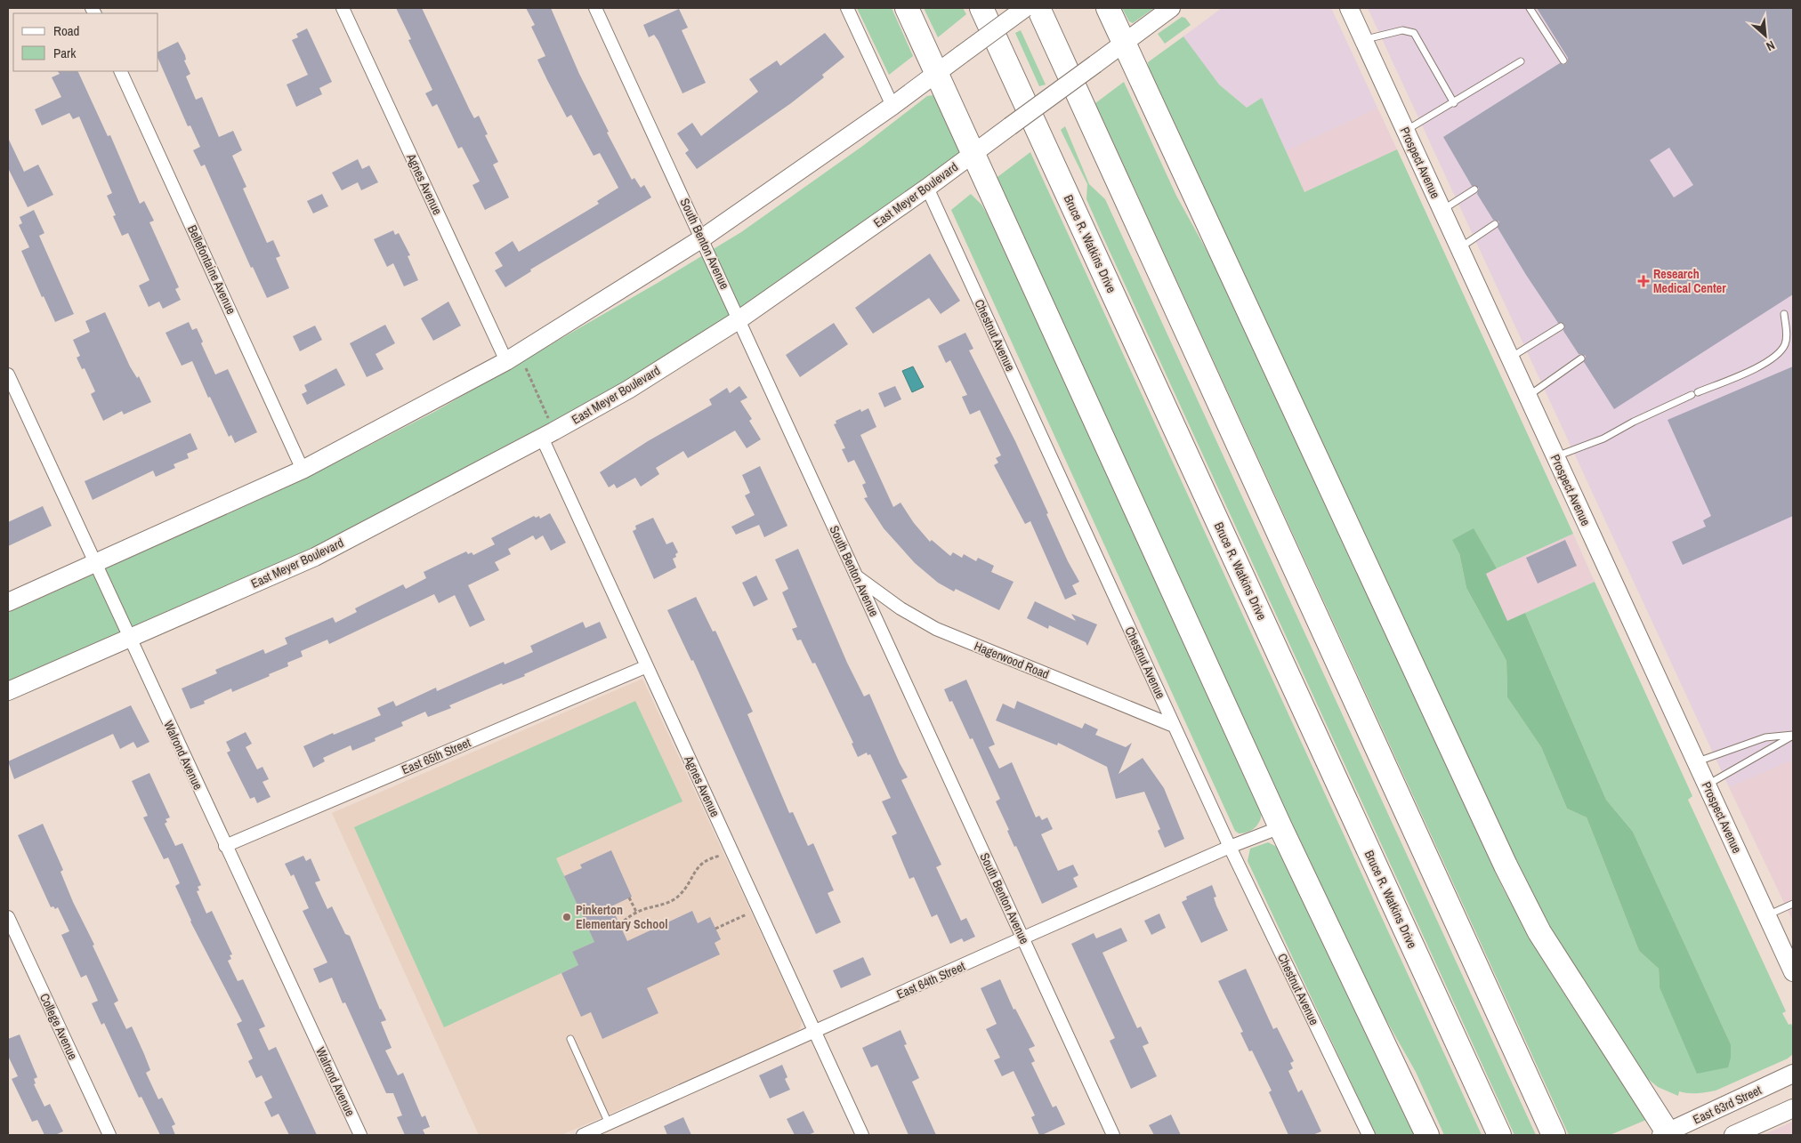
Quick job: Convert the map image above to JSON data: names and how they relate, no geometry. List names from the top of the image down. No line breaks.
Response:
{"streets":{"highway":["Bruce R. Watkins Drive"],"main road":["Prospect Avenue","East Meyer Boulevard","East 63rd Street"],"street":["Agnes Avenue","South Benton Avenue","Bellefontaine Avenue","Chestnut Avenue","Hagerwood Road","Walrond Avenue","East 65th Street","East 64th Street","College Avenue"]},"crossings":[["Agnes Avenue","East Meyer Boulevard"],["Agnes Avenue","East 65th Street"],["Agnes Avenue","East 64th Street"],["East Meyer Boulevard","South Benton Avenue"],["East Meyer Boulevard","Chestnut Avenue"],["East Meyer Boulevard","Walrond Avenue"],["South Benton Avenue","Hagerwood Road"],["South Benton Avenue","East 64th Street"],["Chestnut Avenue","Hagerwood Road"],["Chestnut Avenue","East 64th Street"],["Walrond Avenue","East 65th Street"]],"places":{"health":["Research Medical Center"],"other":["Pinkerton Elementary School"]},"legend":["Road","Park"],"north":"bottom right"}
